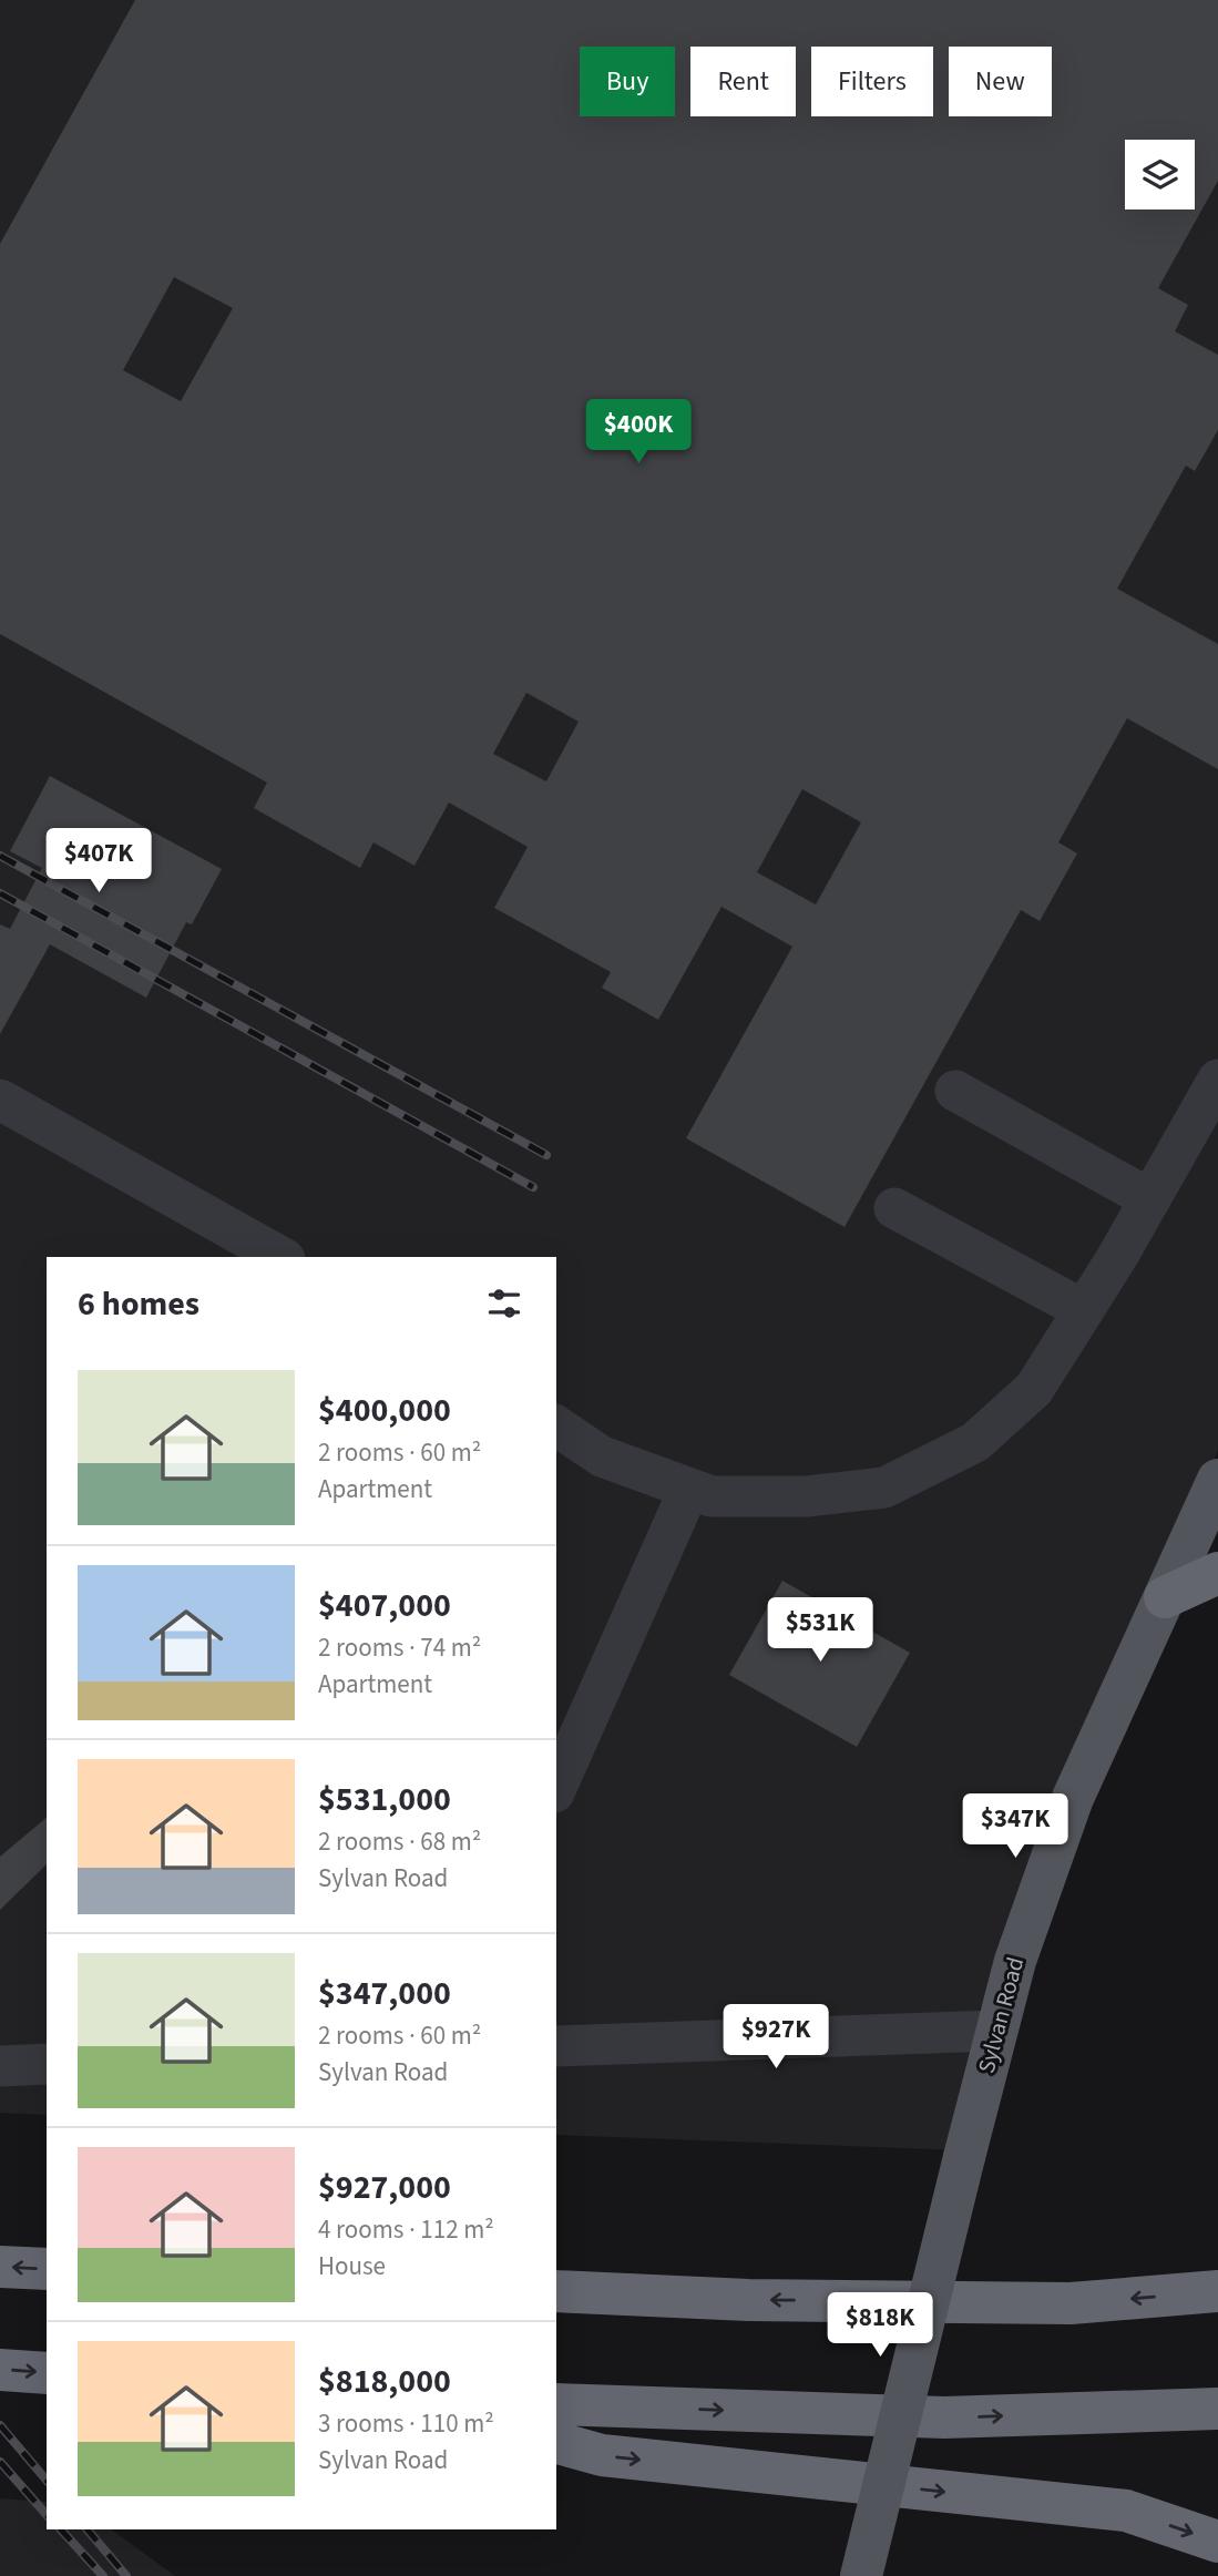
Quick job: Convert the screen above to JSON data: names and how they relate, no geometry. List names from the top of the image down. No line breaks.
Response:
{"streets":{"main road":["Sylvan Road"]},"page":{"chip":["Buy","Rent","Filters","New"],"price":["$400K","$407K","$531K","$347K","$927K","$818K"],"heading":"6 homes","list":[{"name":"$400,000","note":"2 rooms · 60 m² · Apartment"},{"name":"$407,000","note":"2 rooms · 74 m² · Apartment"},{"name":"$531,000","note":"2 rooms · 68 m² · Sylvan Road"},{"name":"$347,000","note":"2 rooms · 60 m² · Sylvan Road"},{"name":"$927,000","note":"4 rooms · 112 m² · House"},{"name":"$818,000","note":"3 rooms · 110 m² · Sylvan Road"}]}}
